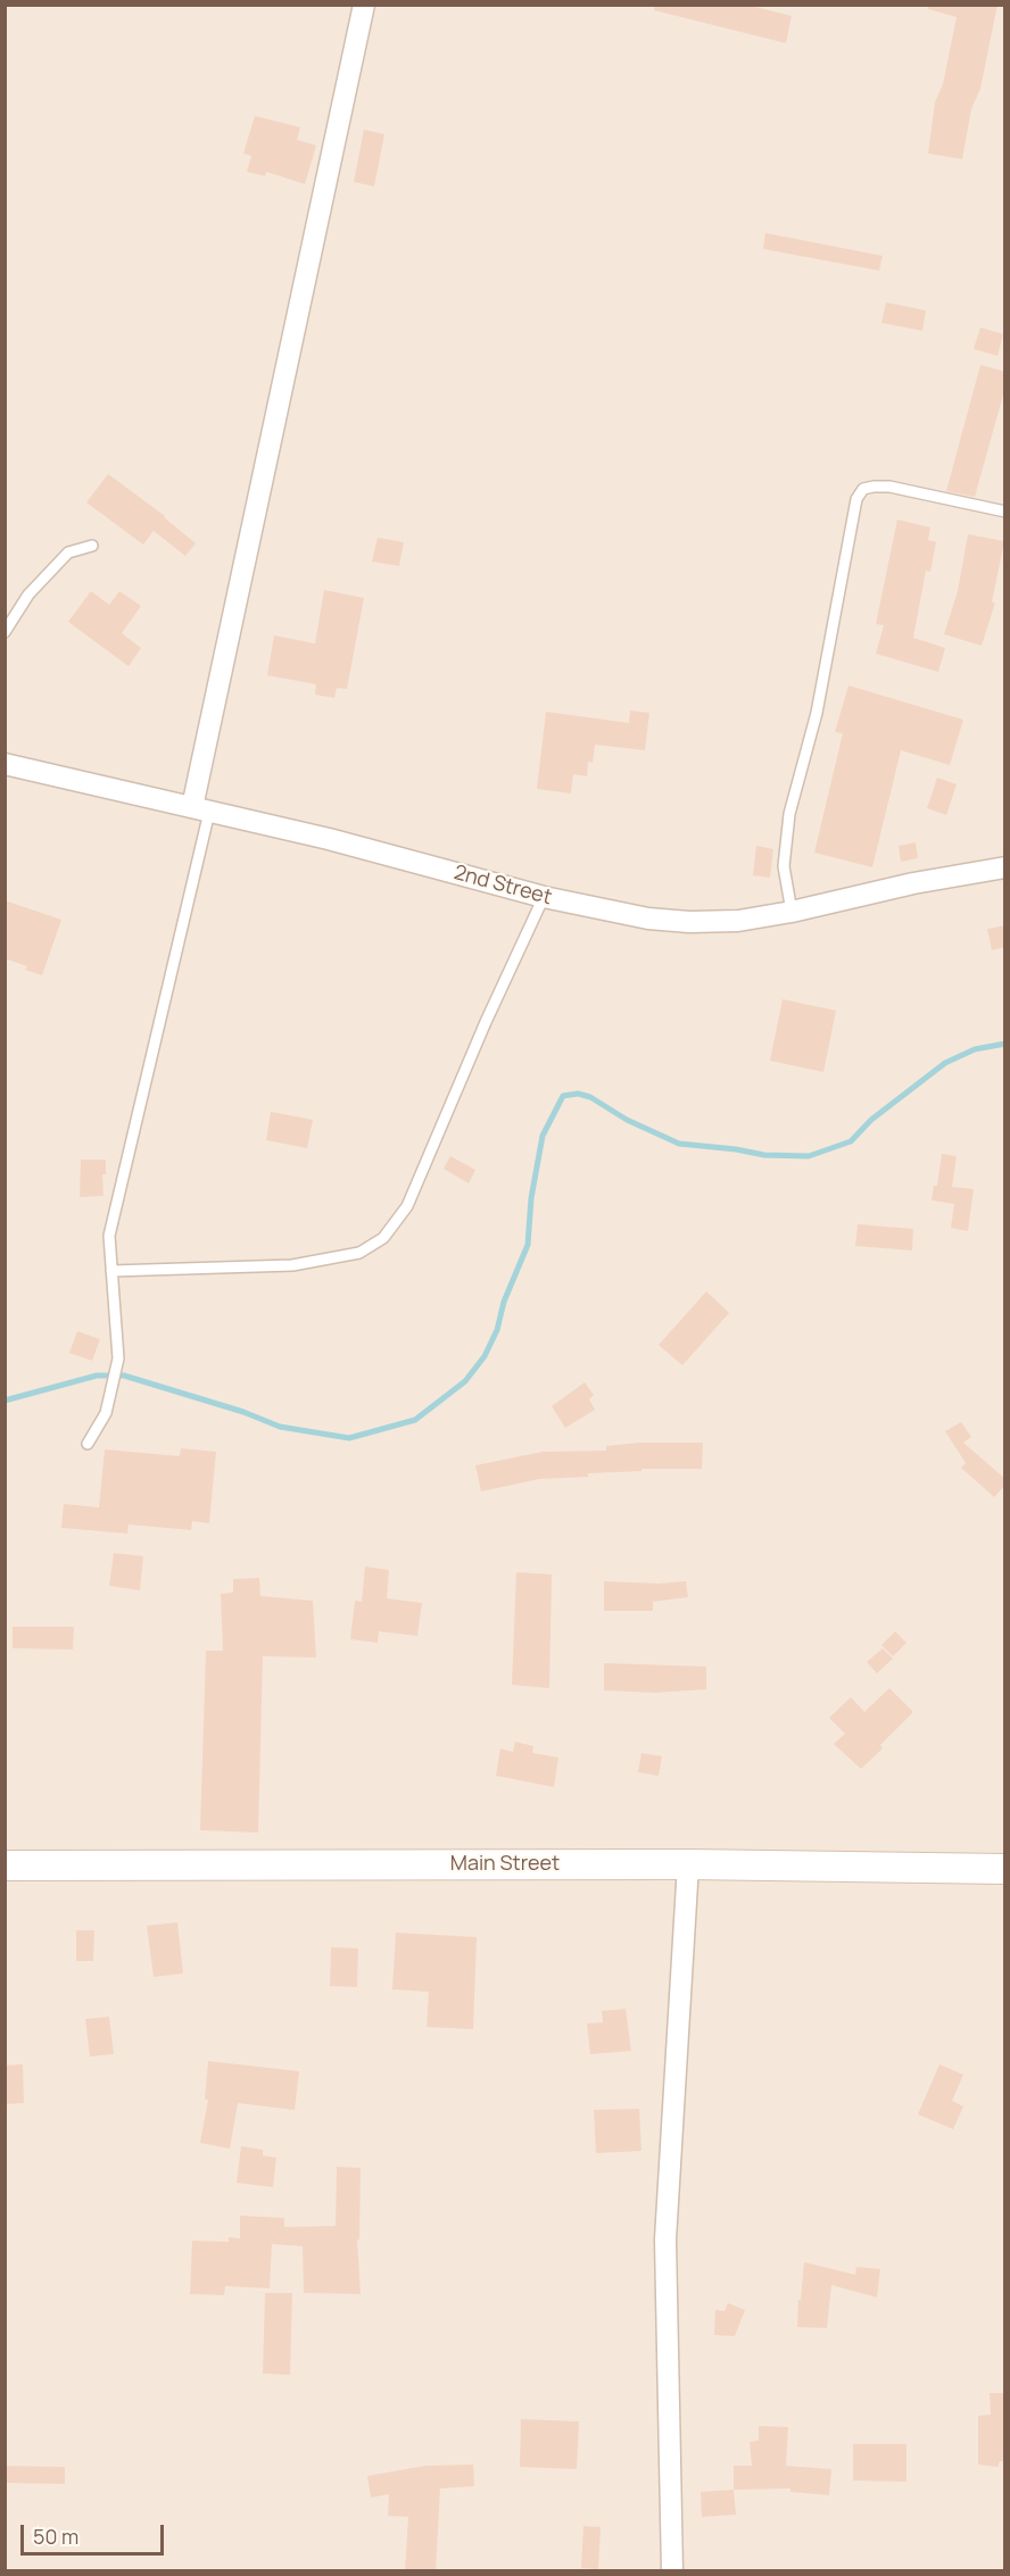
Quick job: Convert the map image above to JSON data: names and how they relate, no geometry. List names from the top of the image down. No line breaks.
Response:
{"streets":{"main road":["Main Street"],"street":["2nd Street"]},"scale_bar":"50 m"}
